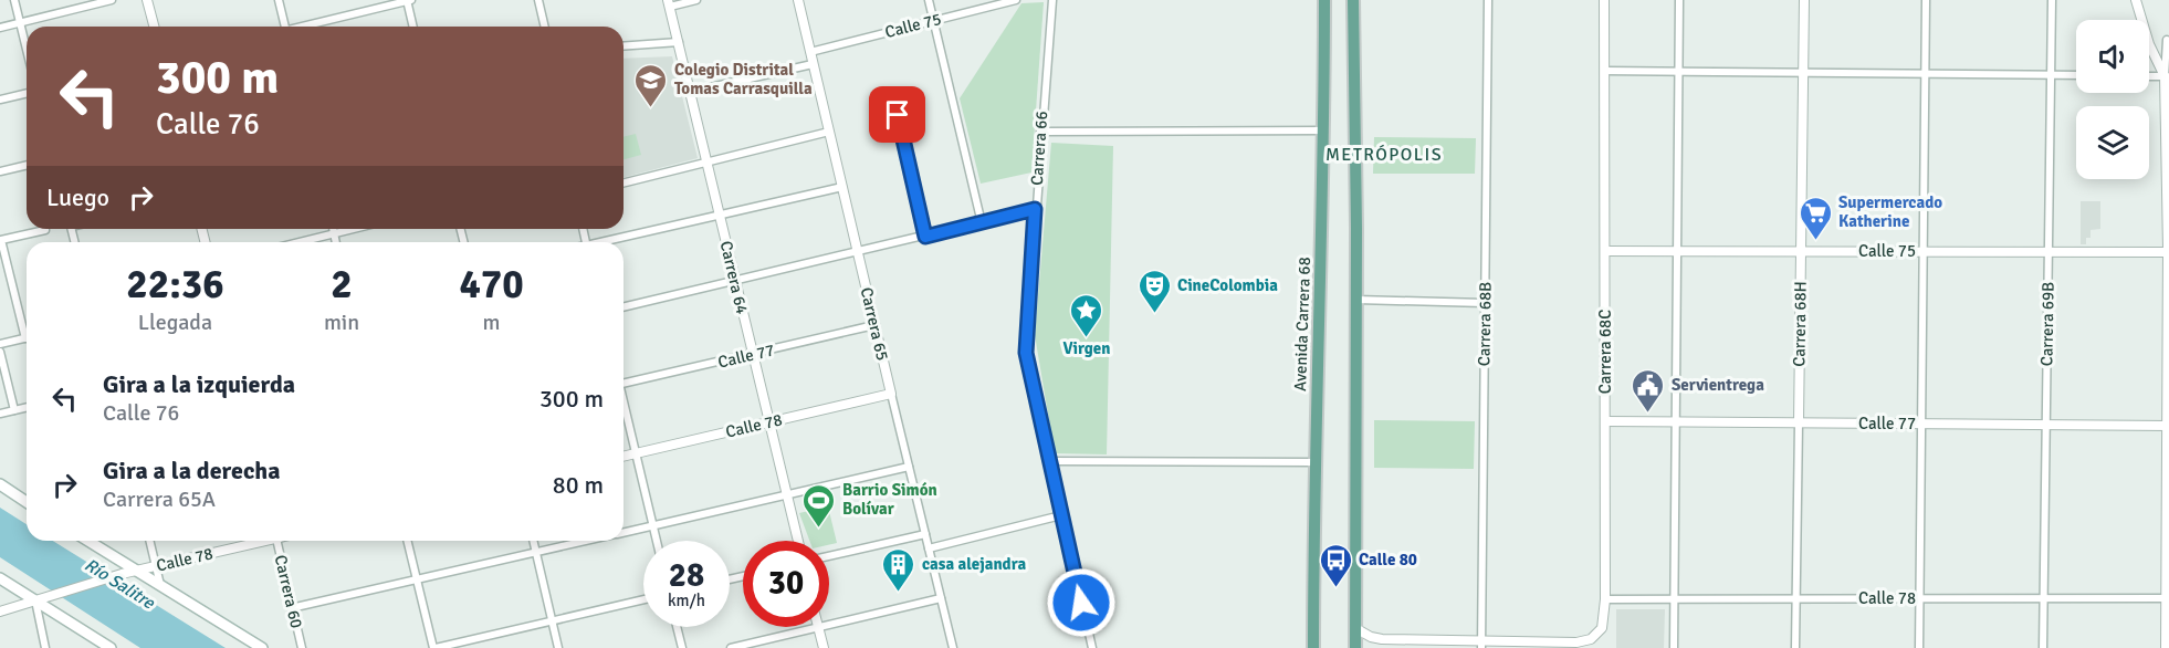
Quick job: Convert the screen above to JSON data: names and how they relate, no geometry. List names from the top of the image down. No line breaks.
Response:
{"streets":{"main road":["Avenida Carrera 68"],"street":["Calle 75","Carrera 66","Carrera 64","Carrera 65","Carrera 68B","Carrera 68H","Carrera 69B","Carrera 68C","Calle 77","Calle 78","Carrera 60"]},"crossings":[["Calle 75","Carrera 65"],["Calle 75","Carrera 68H"],["Calle 75","Carrera 69B"],["Calle 75","Carrera 68C"],["Carrera 64","Calle 77"],["Carrera 64","Calle 78"],["Carrera 65","Calle 77"],["Carrera 65","Calle 78"],["Carrera 68H","Calle 77"],["Carrera 68H","Calle 78"],["Carrera 69B","Calle 77"],["Carrera 69B","Calle 78"],["Carrera 68C","Calle 77"],["Carrera 68C","Calle 78"]],"districts":["METRÓPOLIS"],"water":["Río Salitre"],"places":{"school or university":["Colegio Distrital Tomas Carrasquilla"],"supermarket":["Supermercado Katherine"],"theatre":["CineColombia"],"place":["Virgen"],"public building":["Servientrega"],"sports":["Barrio Simón Bolívar"],"bus stop":["Calle 80"],"building":["casa alejandra"]},"page":{"turn":["300 m","Calle 76"],"then":"Luego","eta":["22:36","Llegada","2","min","470","m"],"list":[{"name":"Gira a la izquierda","note":"Calle 76","value":"300 m"},{"name":"Gira a la derecha","note":"Carrera 65A","value":"80 m"}],"speed":"28 km/h","limit":"30"}}
